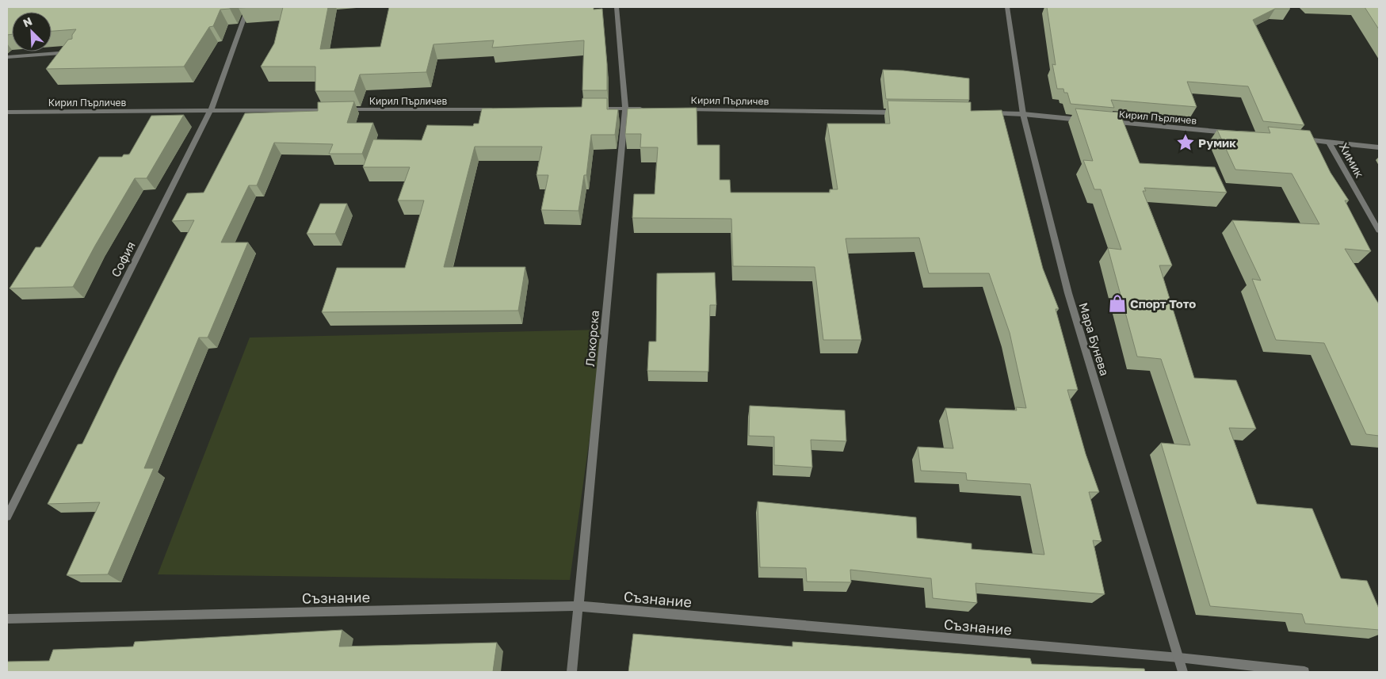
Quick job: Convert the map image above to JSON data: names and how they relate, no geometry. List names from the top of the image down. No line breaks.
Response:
{"streets":{"street":["Кирил Пърличев","Химик","София","Локорска","Мара Бунева","Съзнание"]},"crossings":[["Кирил Пърличев","София"],["Локорска","Съзнание"],["Мара Бунева","Съзнание"]],"places":{"place":["Румик"],"shop":["Спорт Тото"]},"north":"top left"}
